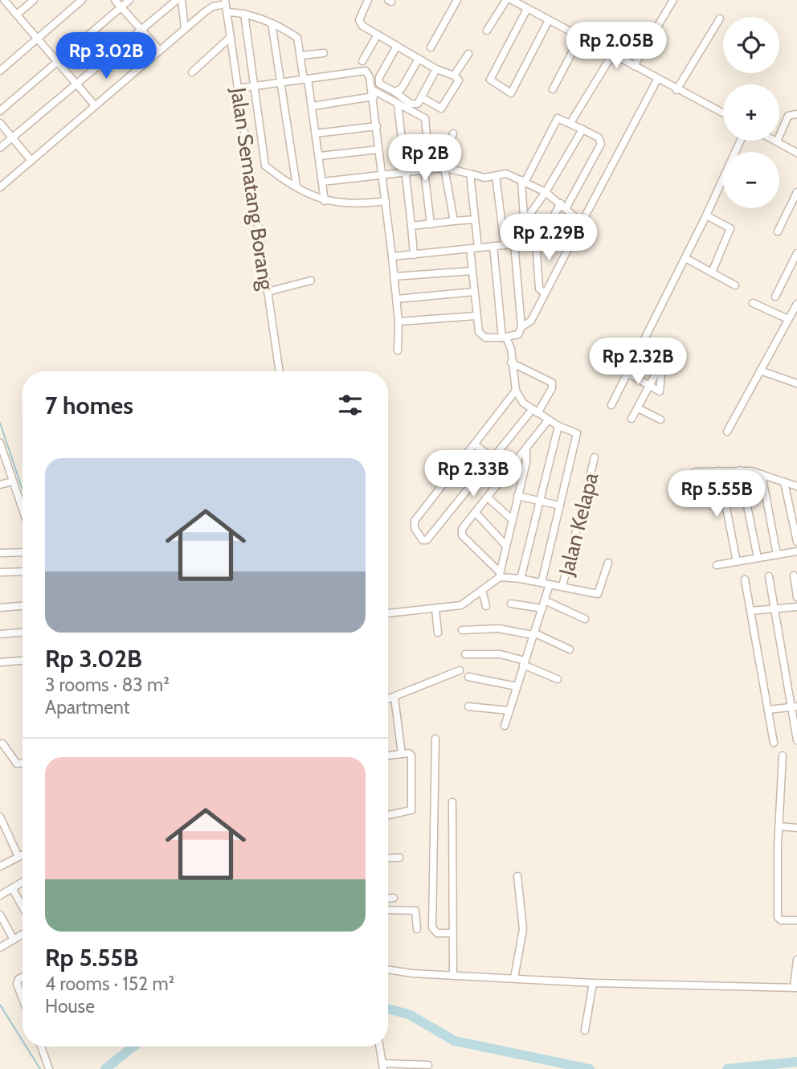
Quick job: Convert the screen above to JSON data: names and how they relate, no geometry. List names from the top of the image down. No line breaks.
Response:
{"streets":{"street":["Jalan Sematang Borang","Jalan Kelapa"]},"page":{"map_buttons":["+","−"],"price":["Rp 2.05B","Rp 3.02B","Rp 2B","Rp 2.29B","Rp 2.32B","Rp 2.33B","Rp 5.55B"],"heading":"7 homes","list":[{"name":"Rp 3.02B","note":"3 rooms · 83 m² · Apartment"},{"name":"Rp 5.55B","note":"4 rooms · 152 m² · House"}]}}
